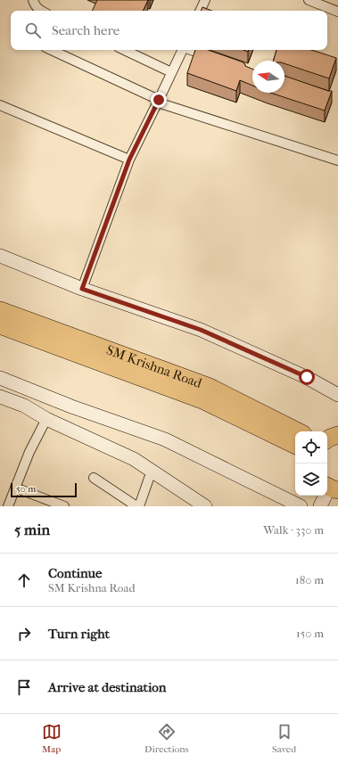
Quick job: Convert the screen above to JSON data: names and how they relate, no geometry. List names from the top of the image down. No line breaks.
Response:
{"streets":{"highway":["SM Krishna Road"]},"scale_bar":"50 m","north":"left","page":{"search":"Search here","scale":"50 m","heading":["5 min","Walk · 330 m"],"list":[["Continue","SM Krishna Road","180 m"],["Turn right","150 m"],"Arrive at destination"],"nav":["Map","Directions","Saved"]}}
